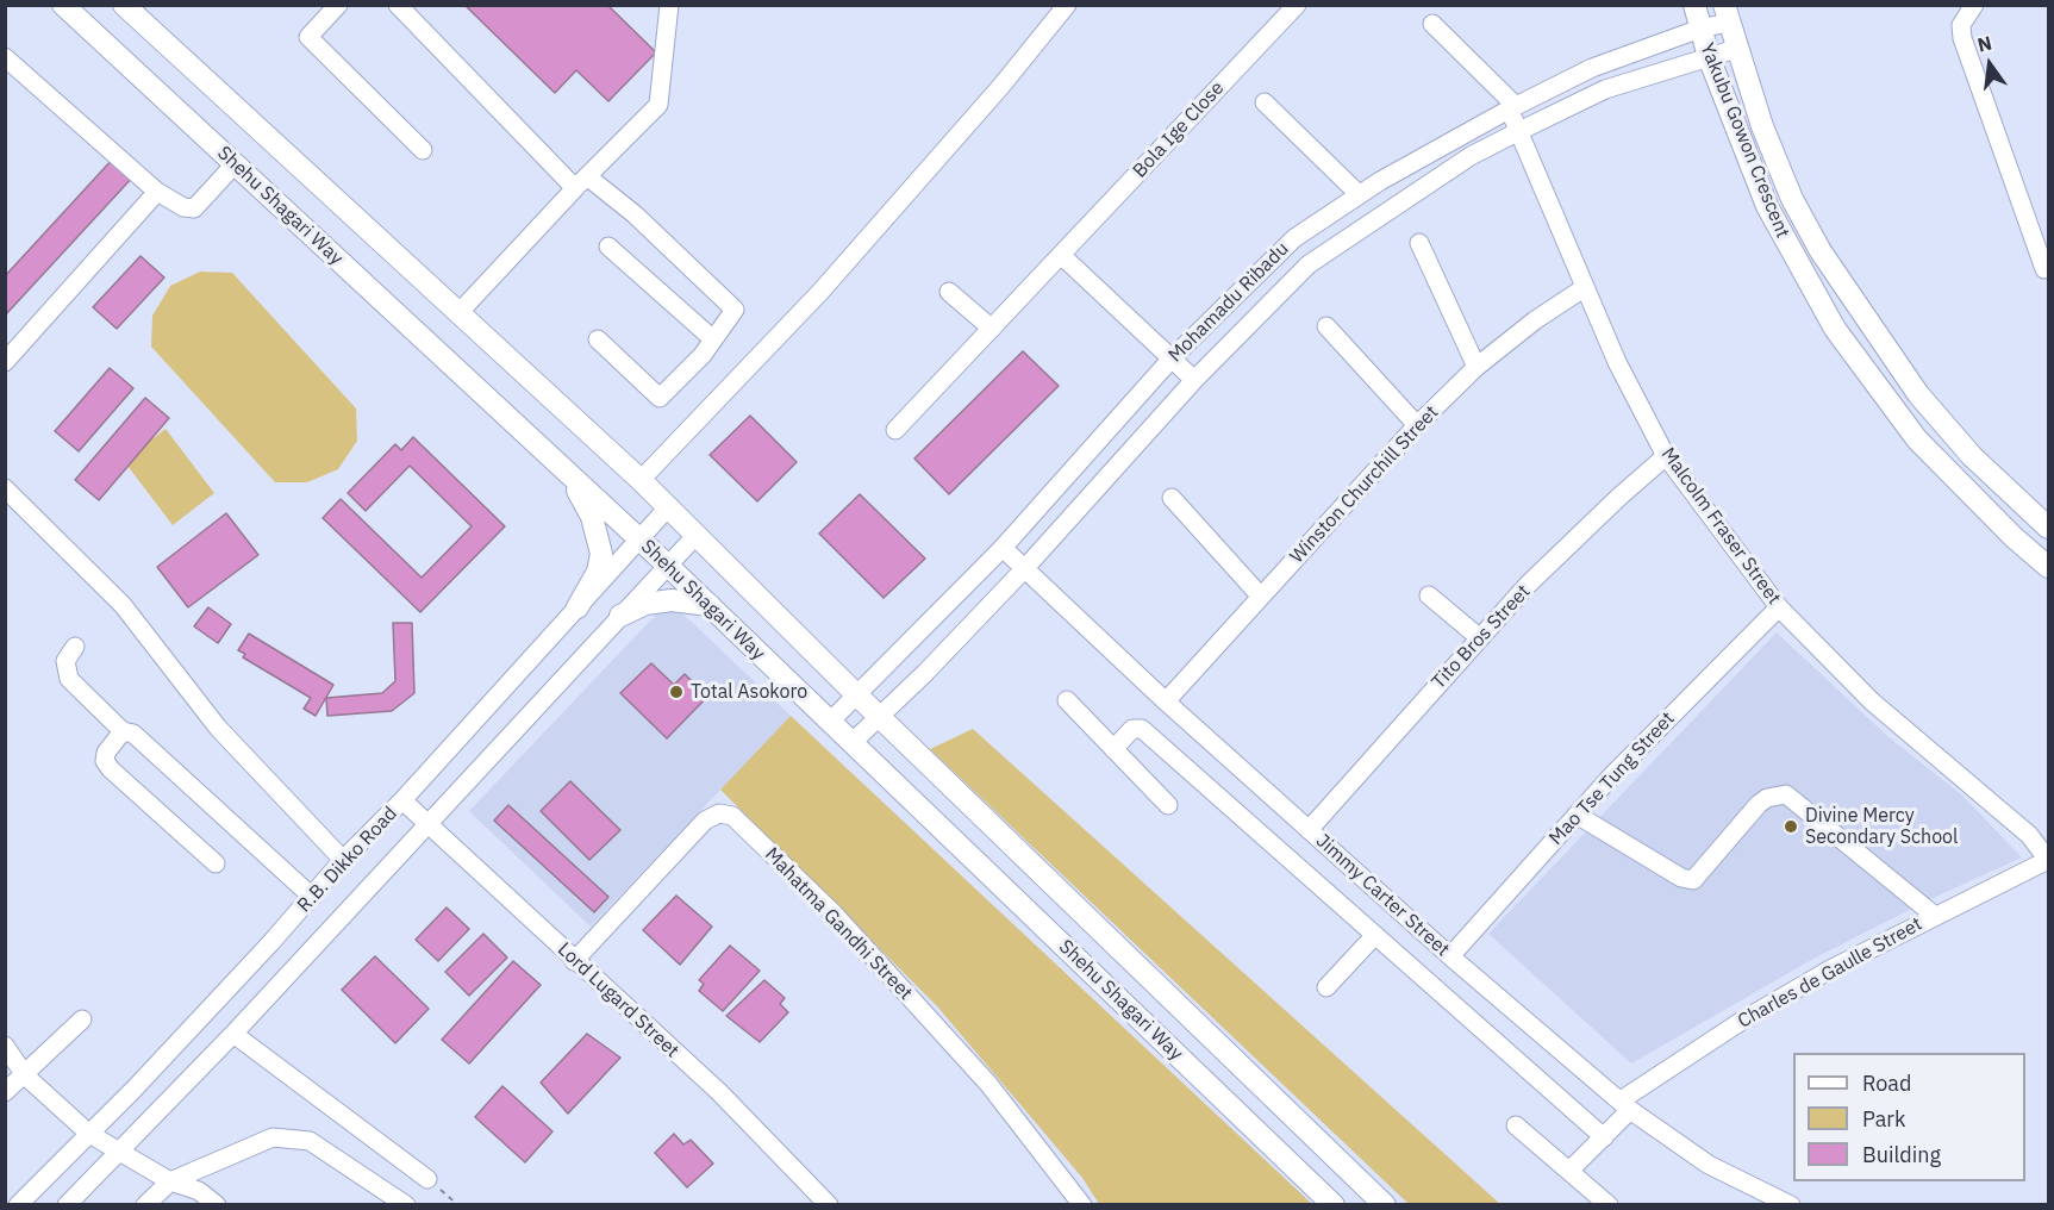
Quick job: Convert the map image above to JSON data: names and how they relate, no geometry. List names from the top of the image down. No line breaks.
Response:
{"streets":{"main road":["Yakubu Gowon Crescent","Shehu Shagari Way"],"street":["Bola Ige Close","Mohamadu Ribadu","Winston Churchill Street","Malcolm Fraser Street","Tito Bros Street","Mao Tse Tung Street","R.B. Dikko Road","Jimmy Carter Street","Mahatma Gandhi Street","Charles de Gaulle Street","Lord Lugard Street"]},"crossings":[["Yakubu Gowon Crescent","Mohamadu Ribadu"],["Shehu Shagari Way","Mohamadu Ribadu"],["Shehu Shagari Way","R.B. Dikko Road"],["Mohamadu Ribadu","Malcolm Fraser Street"],["Mohamadu Ribadu","Jimmy Carter Street"],["Winston Churchill Street","Malcolm Fraser Street"],["Winston Churchill Street","Jimmy Carter Street"],["Malcolm Fraser Street","Tito Bros Street"],["Malcolm Fraser Street","Mao Tse Tung Street"],["Malcolm Fraser Street","Charles de Gaulle Street"],["Tito Bros Street","Jimmy Carter Street"],["Mao Tse Tung Street","Jimmy Carter Street"],["R.B. Dikko Road","Lord Lugard Street"],["Jimmy Carter Street","Charles de Gaulle Street"],["Mahatma Gandhi Street","Lord Lugard Street"]],"places":["Total Asokoro","Divine Mercy Secondary School"],"legend":["Road","Park","Building"],"north":"top"}
